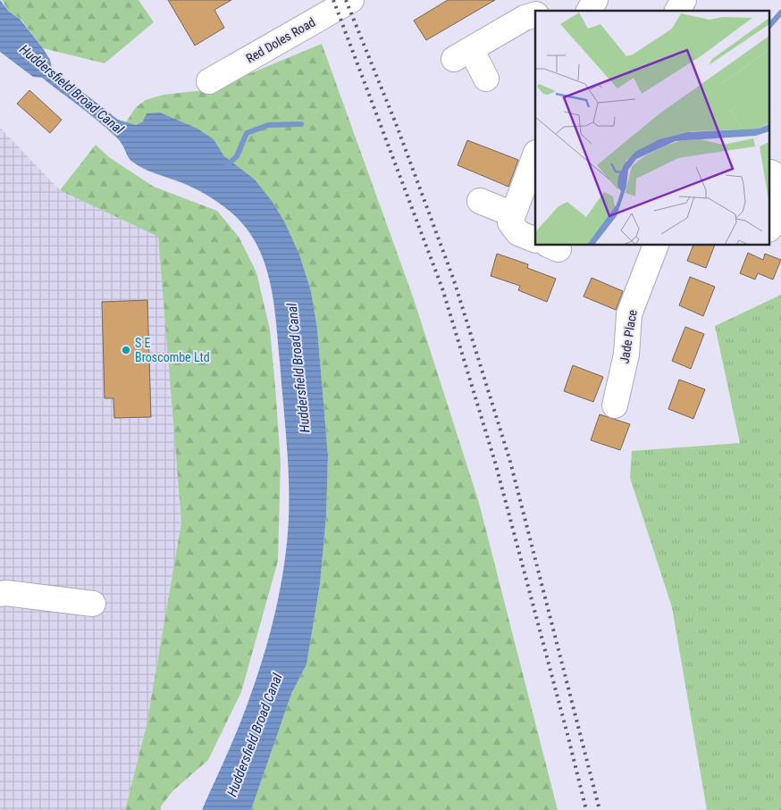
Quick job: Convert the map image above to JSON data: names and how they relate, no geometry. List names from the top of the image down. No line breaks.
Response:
{"streets":{"street":["Red Doles Road","Jade Place"]},"water":["Huddersfield Broad Canal"],"places":["S E Broscombe Ltd"]}
